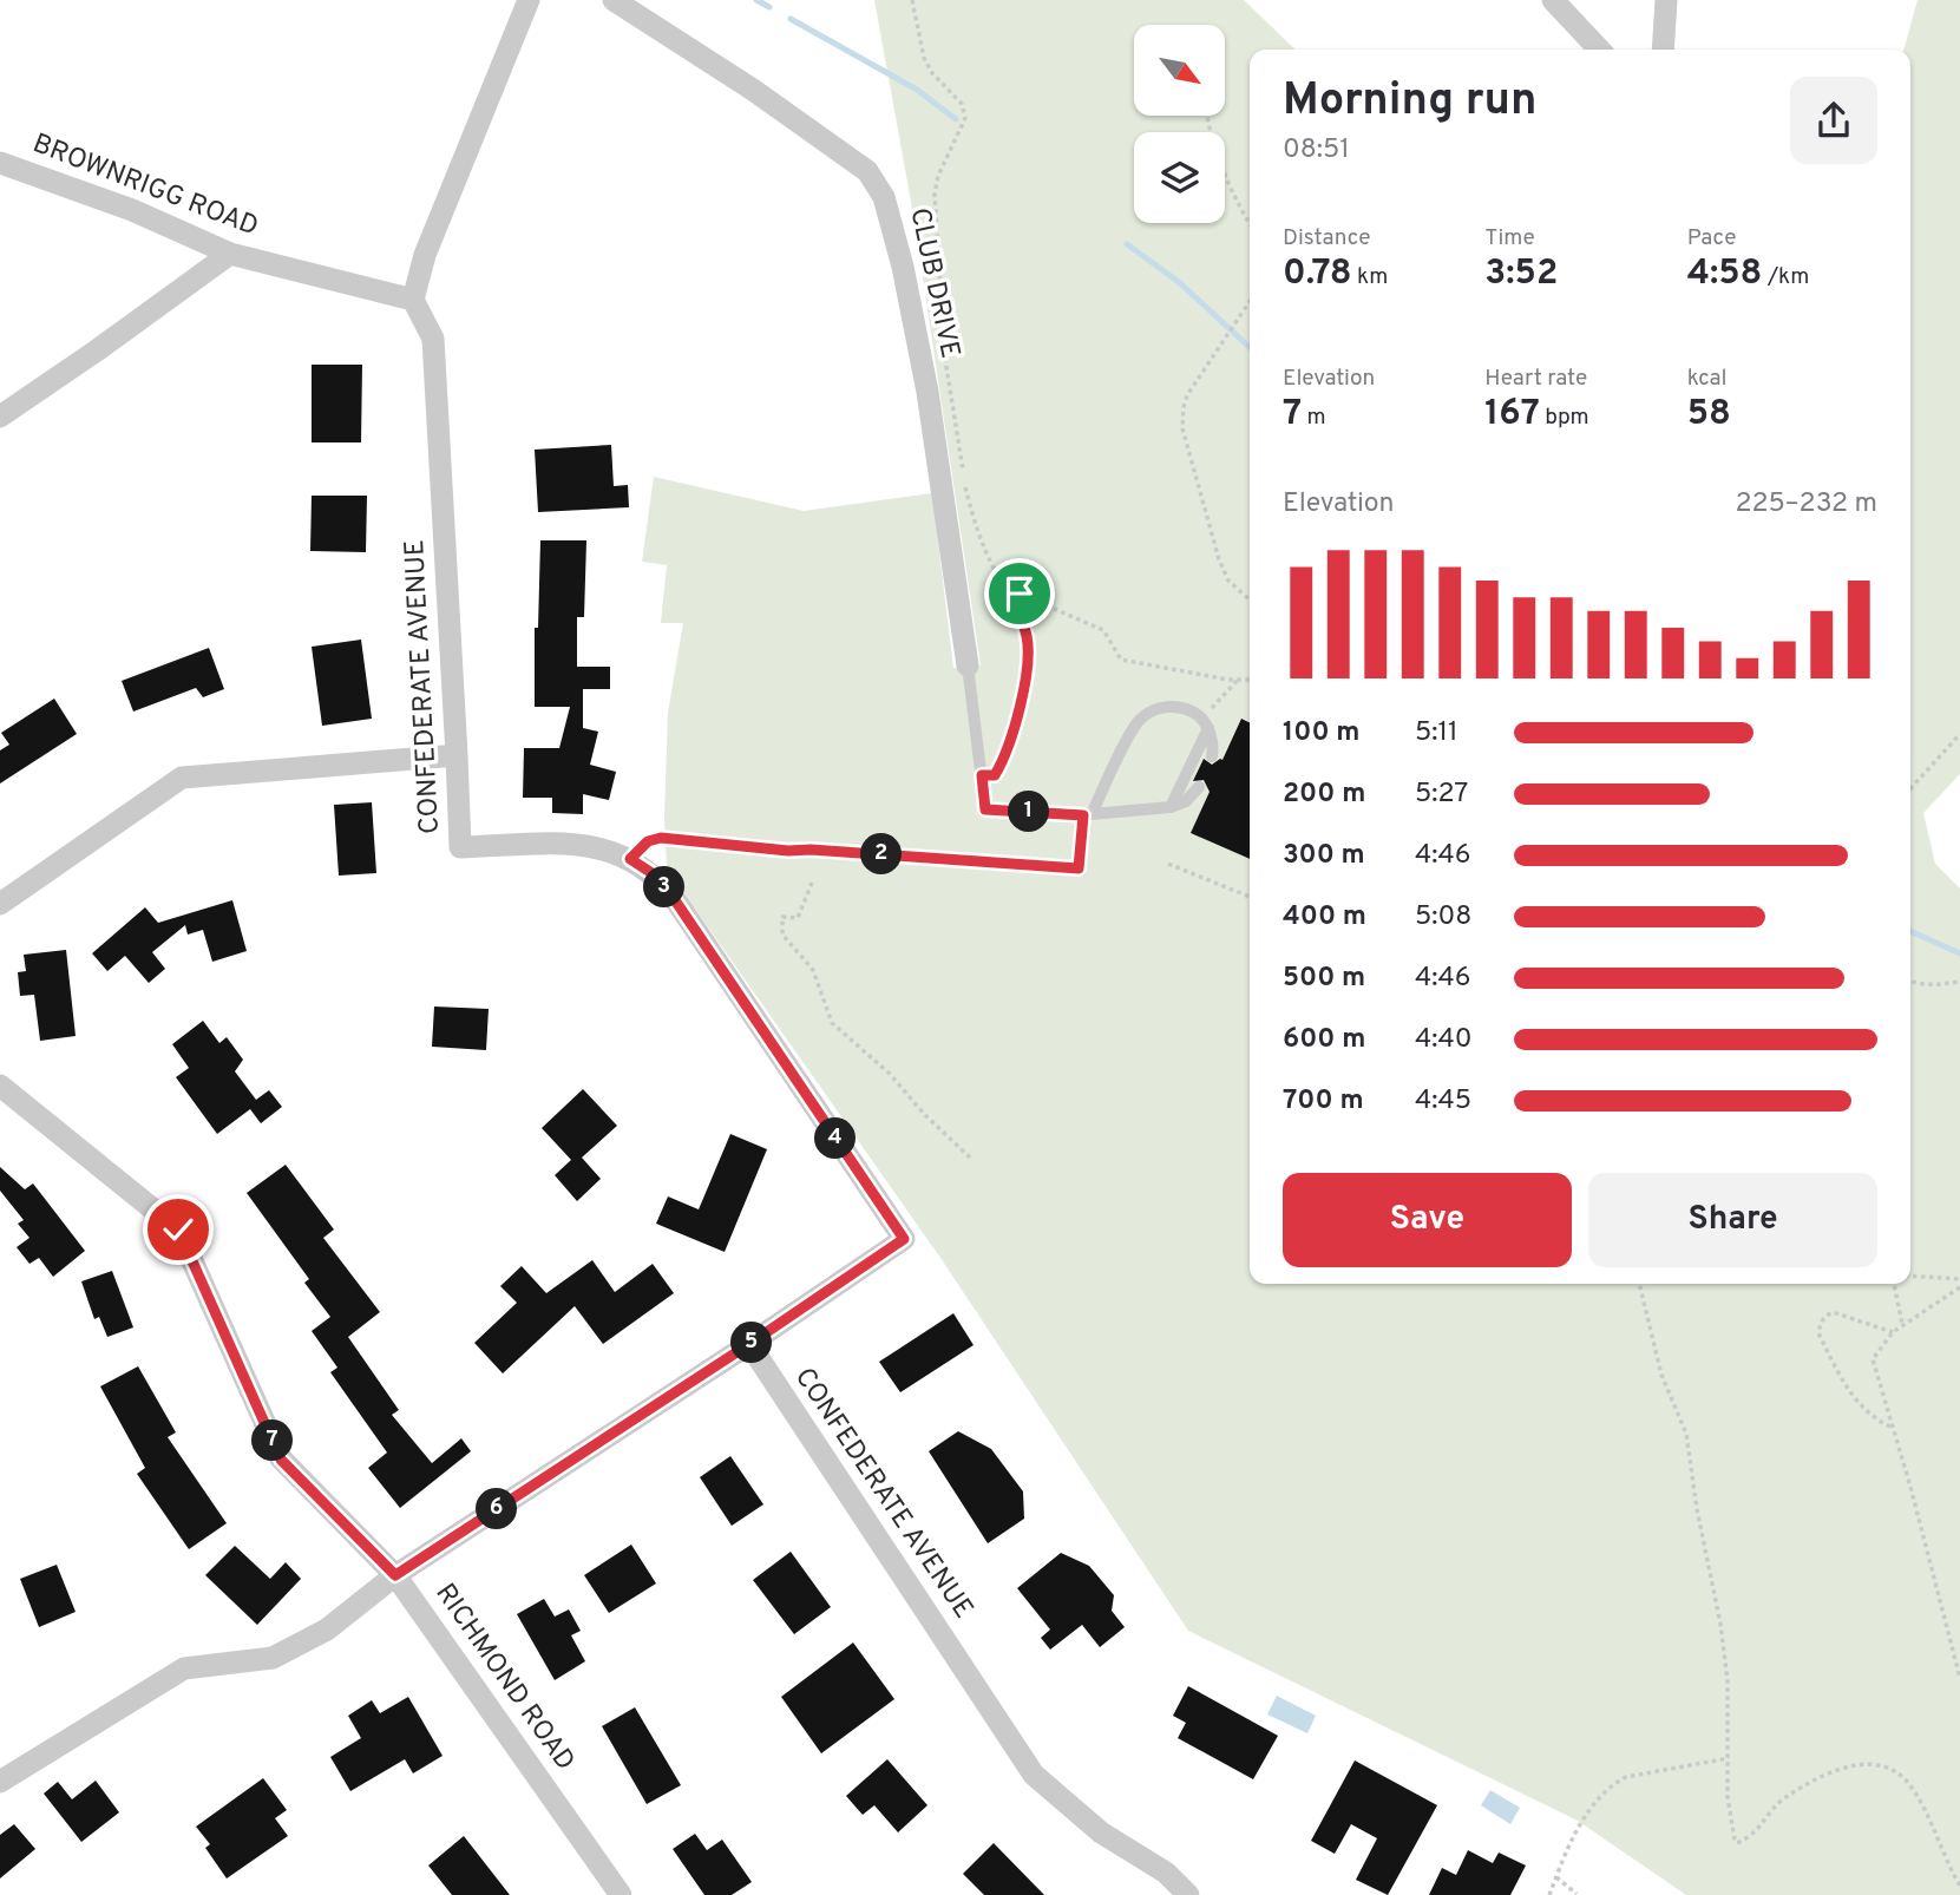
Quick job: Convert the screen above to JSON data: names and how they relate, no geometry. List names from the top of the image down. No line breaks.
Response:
{"streets":{"street":["BROWNRIGG ROAD","CLUB DRIVE","CONFEDERATE AVENUE","RICHMOND ROAD"]},"crossings":[["BROWNRIGG ROAD","CONFEDERATE AVENUE"]],"north":"bottom right","page":{"heading":["Morning run","08:51"],"stats":[["Distance","0.78 km"],["Time","3:52"],["Pace","4:58 /km"],["Elevation","7 m"],["Heart rate","167 bpm"],["kcal","58"]],"chart":["Elevation","225–232 m"],"list":[{"name":"100 m","note":"5:11"},{"name":"200 m","note":"5:27"},{"name":"300 m","note":"4:46"},{"name":"400 m","note":"5:08"},{"name":"500 m","note":"4:46"},{"name":"600 m","note":"4:40"},{"name":"700 m","note":"4:45"}],"pins":["1","2","3","4","5","7","6"],"buttons":["Save","Share"]}}
